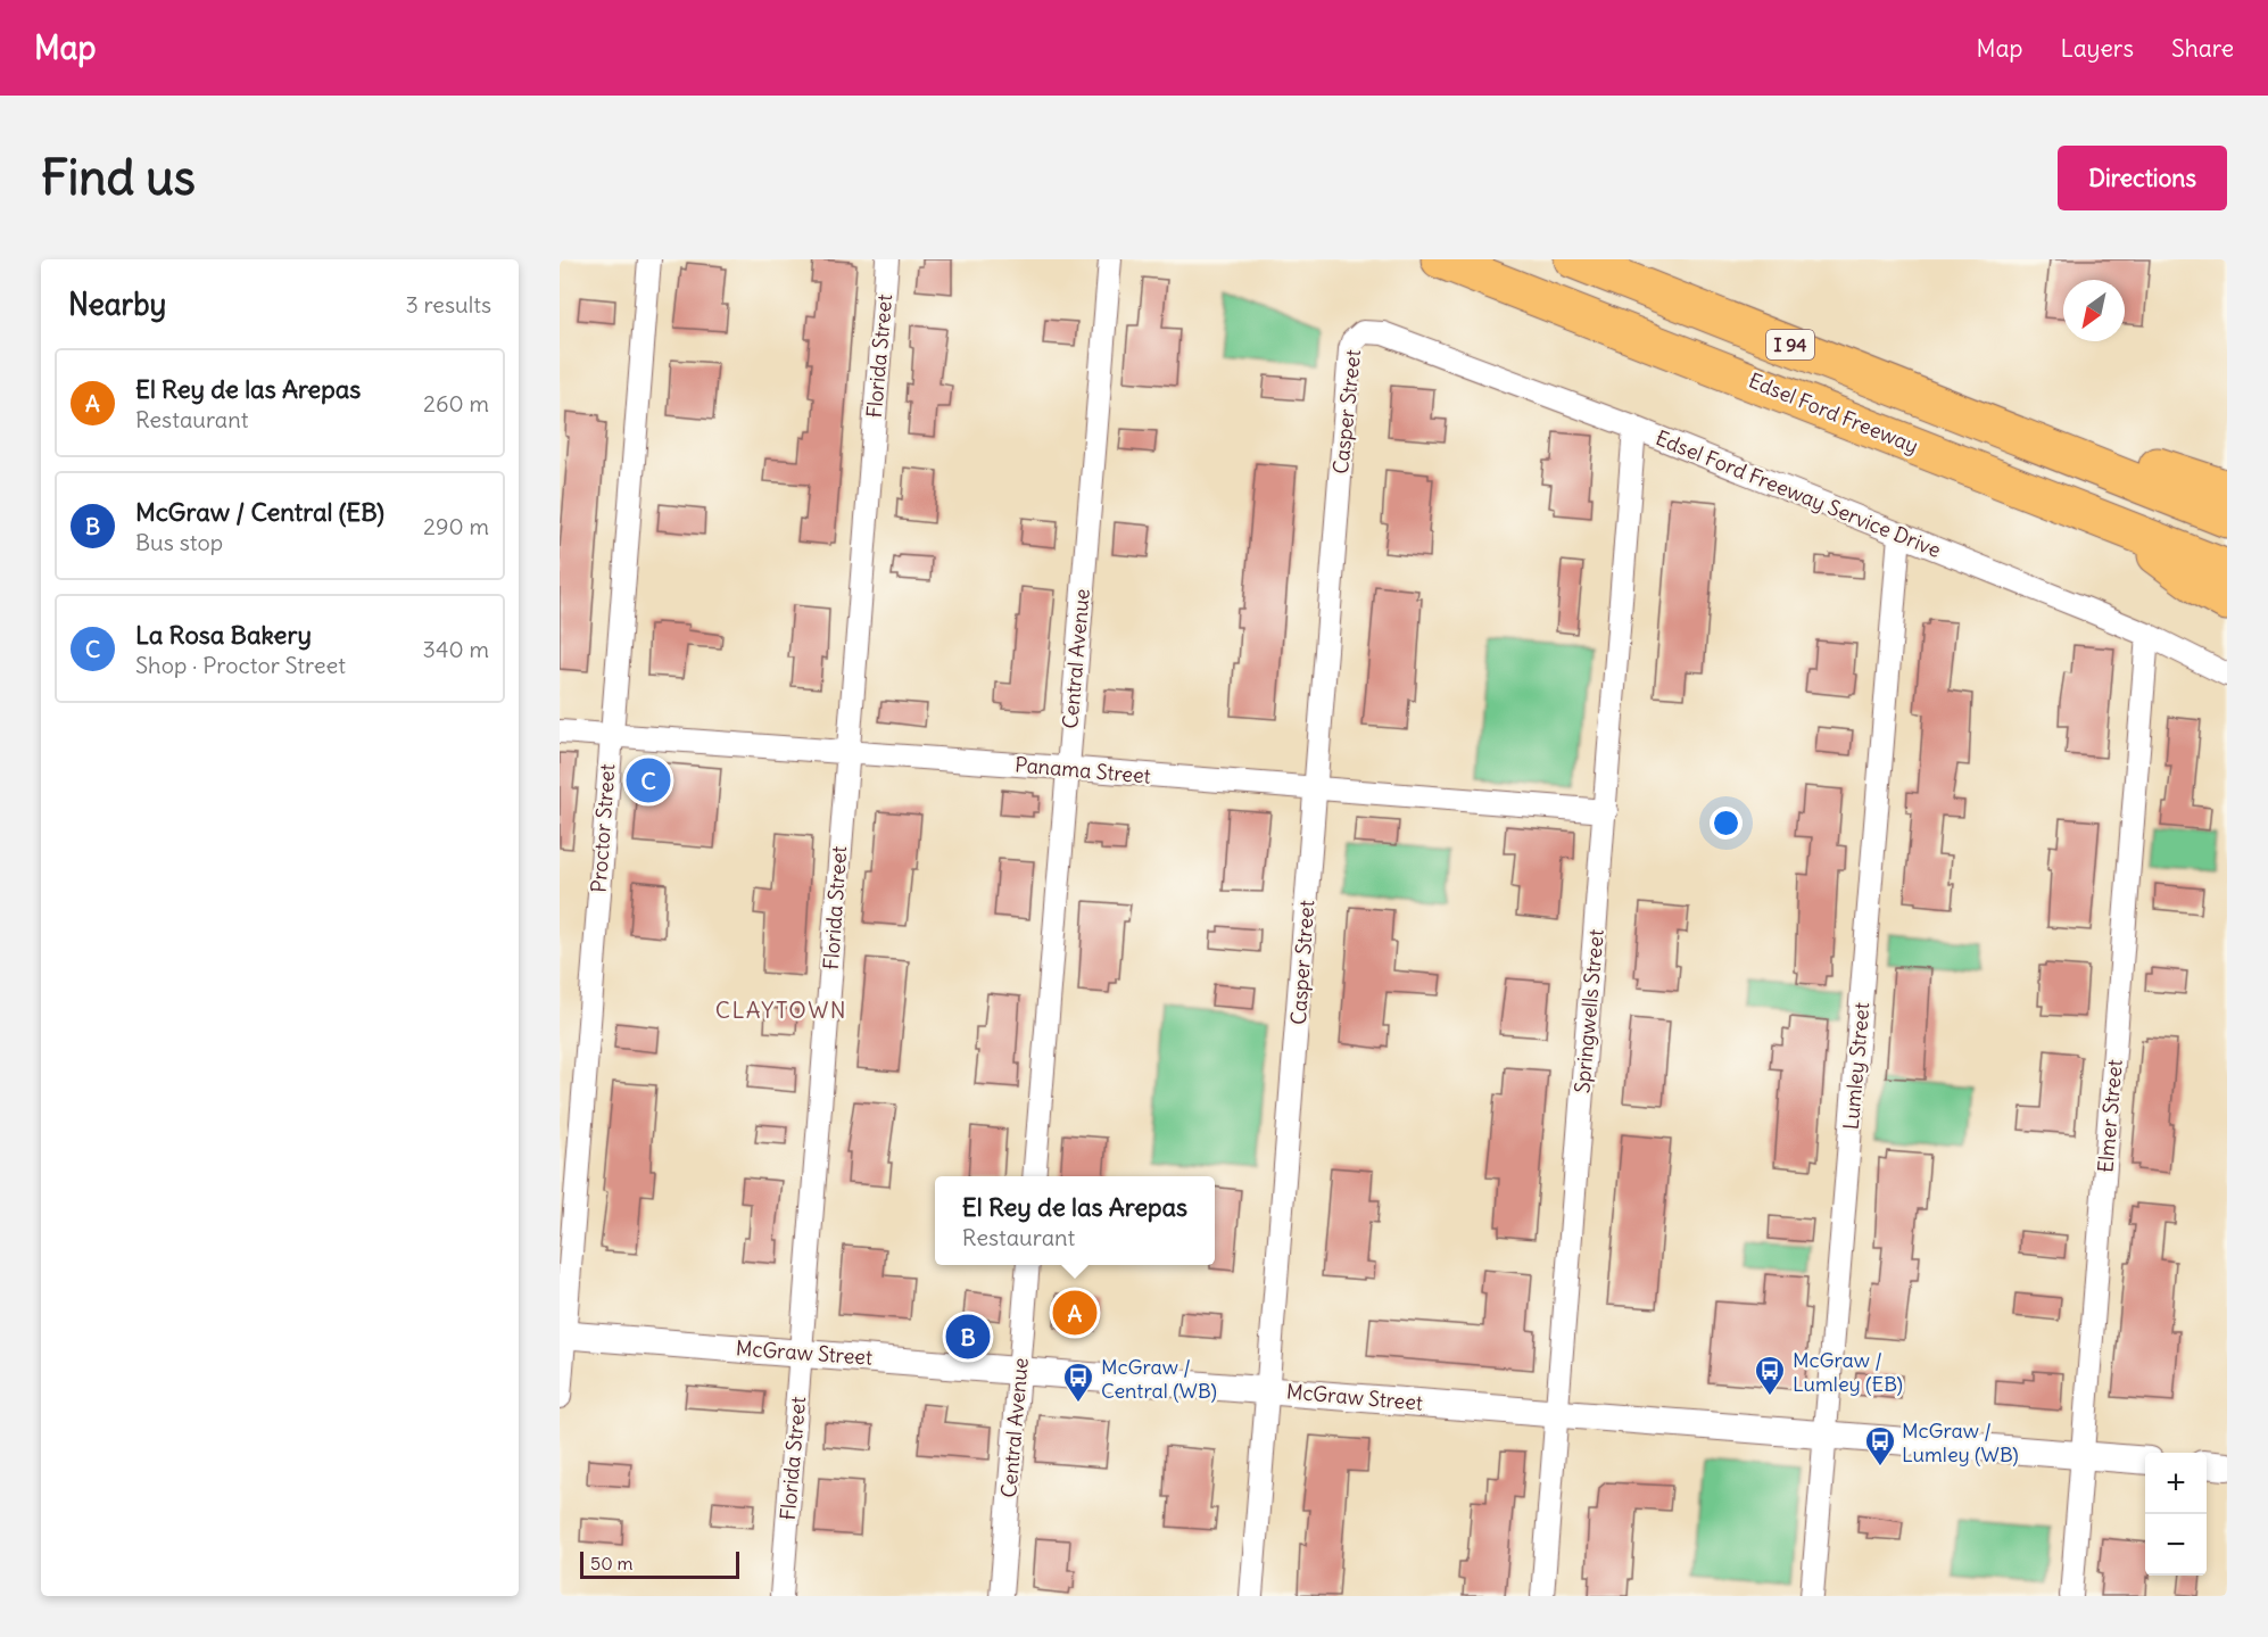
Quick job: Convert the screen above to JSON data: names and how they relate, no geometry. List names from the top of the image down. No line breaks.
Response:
{"streets":{"highway":["I 94","Edsel Ford Freeway"],"street":["Florida Street","Casper Street","Edsel Ford Freeway Service Drive","Central Avenue","Panama Street","Proctor Street","Springwells Street","Lumley Street","Elmer Street","McGraw Street"]},"crossings":[["Florida Street","Panama Street"],["Florida Street","McGraw Street"],["Casper Street","Edsel Ford Freeway Service Drive"],["Casper Street","Panama Street"],["Casper Street","McGraw Street"],["Edsel Ford Freeway Service Drive","Springwells Street"],["Edsel Ford Freeway Service Drive","Lumley Street"],["Edsel Ford Freeway Service Drive","Elmer Street"],["Central Avenue","Panama Street"],["Central Avenue","McGraw Street"],["Panama Street","Proctor Street"],["Panama Street","Springwells Street"],["Proctor Street","McGraw Street"],["Springwells Street","McGraw Street"],["Lumley Street","McGraw Street"],["Elmer Street","McGraw Street"]],"districts":["CLAYTOWN"],"places":{"bus stop":["McGraw / Lumley (EB)","McGraw / Central (WB)","McGraw / Lumley (WB)"]},"scale_bar":"50 m","north":"bottom left","page":{"header":"Map","nav":["Map","Layers","Share"],"buttons":"Directions","title":"Find us","heading":["Nearby","3 results"],"list":[{"mark":"A","name":"El Rey de las Arepas","note":"Restaurant","value":"260 m"},{"mark":"B","name":"McGraw / Central (EB)","note":"Bus stop","value":"290 m"},{"mark":"C","name":"La Rosa Bakery","note":"Shop · Proctor Street","value":"340 m"}],"pins":["C","A","B"],"popup":["El Rey de las Arepas","Restaurant"],"map_buttons":["+","−"],"scale":"50 m"}}
